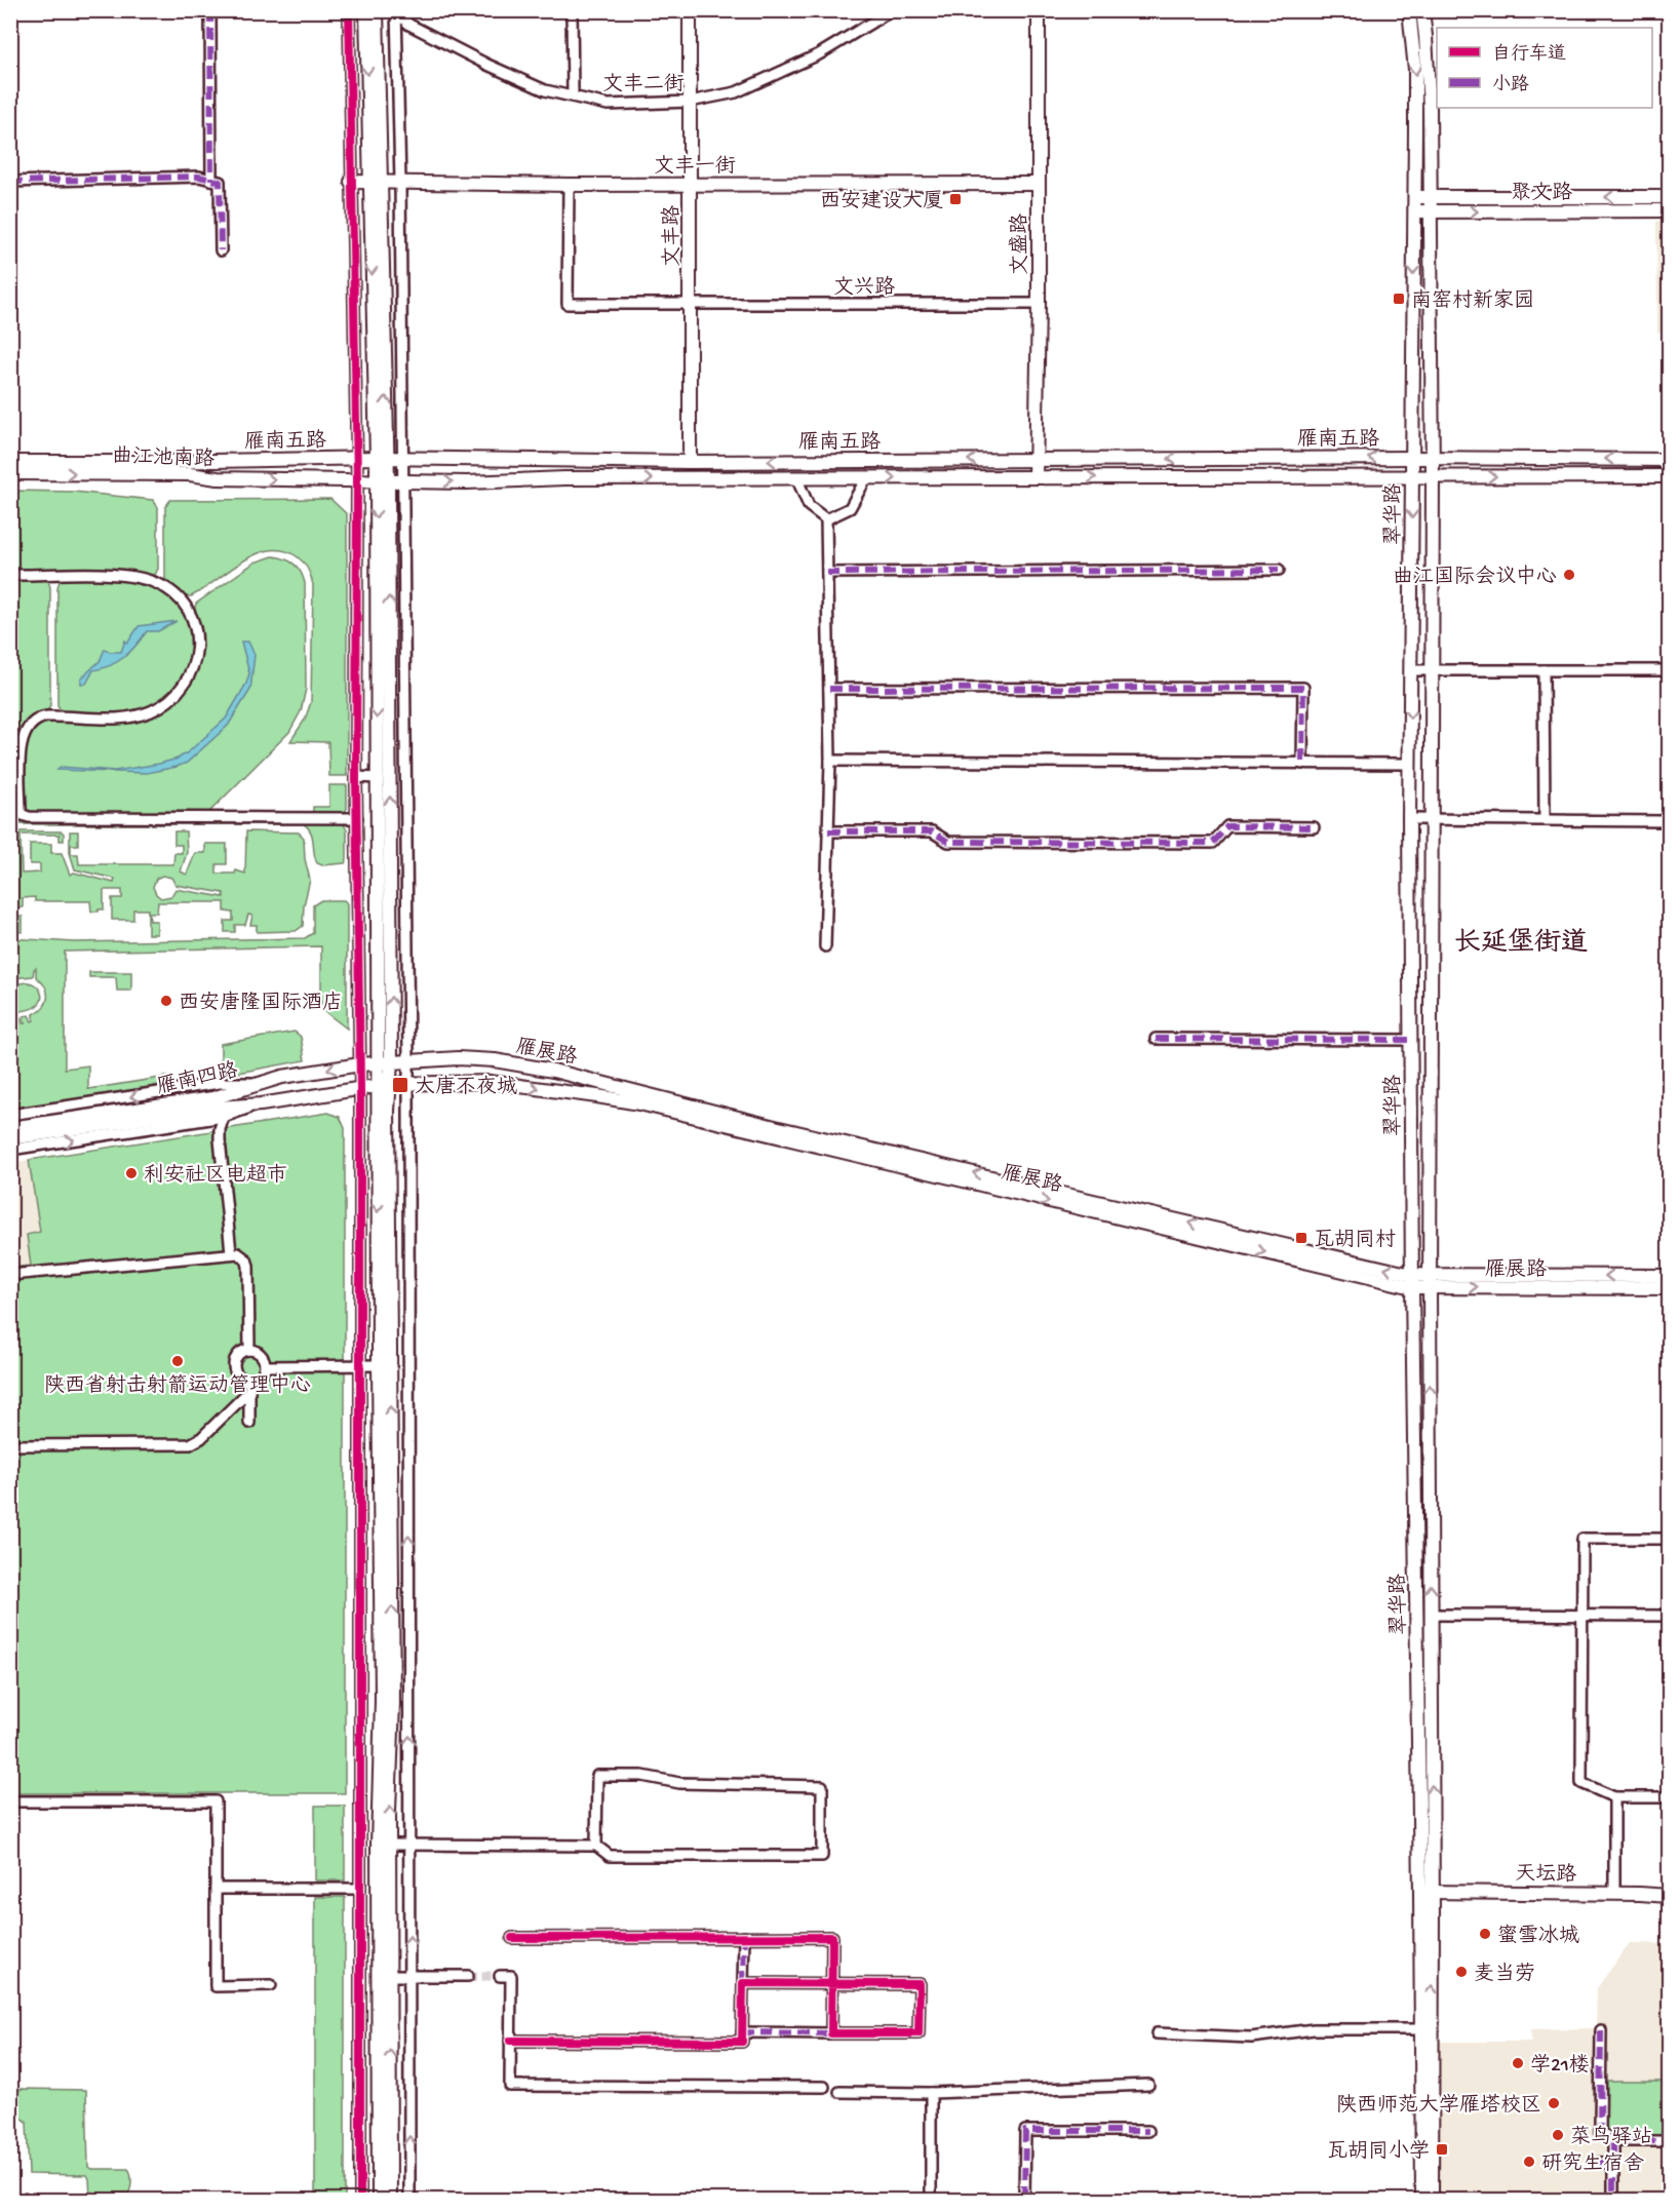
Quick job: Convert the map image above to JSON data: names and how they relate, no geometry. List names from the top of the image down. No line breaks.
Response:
{"streets":{"main road":["文丰一街","聚文路","文丰路","文盛路","雁南五路","曲江池南路","翠华路","雁展路","雁南四路","天坛路"],"street":["文丰二街","文兴路"]},"crossings":[["文丰二街","文丰路"],["文丰一街","文丰路"],["文丰一街","文盛路"],["文丰一街","文兴路"],["聚文路","翠华路"],["文丰路","文兴路"],["文丰路","雁南五路"],["文盛路","文兴路"],["文盛路","雁南五路"],["雁南五路","曲江池南路"],["雁南五路","翠华路"],["翠华路","雁展路"],["翠华路","天坛路"],["雁展路","雁南四路"]],"one_way":["曲江池南路"],"districts":["长延堡街道"],"places":{"transit":["西安建设大厦","南窑村新家园","大唐不夜城","瓦胡同村","瓦胡同小学"],"other":["曲江国际会议中心","西安唐隆国际酒店","利安社区电超市","陕西省射击射箭运动管理中心","蜜雪冰城","麦当劳","学21楼","陕西师范大学雁塔校区","菜鸟驿站","研究生宿舍"]},"legend":["自行车道","小路"]}
